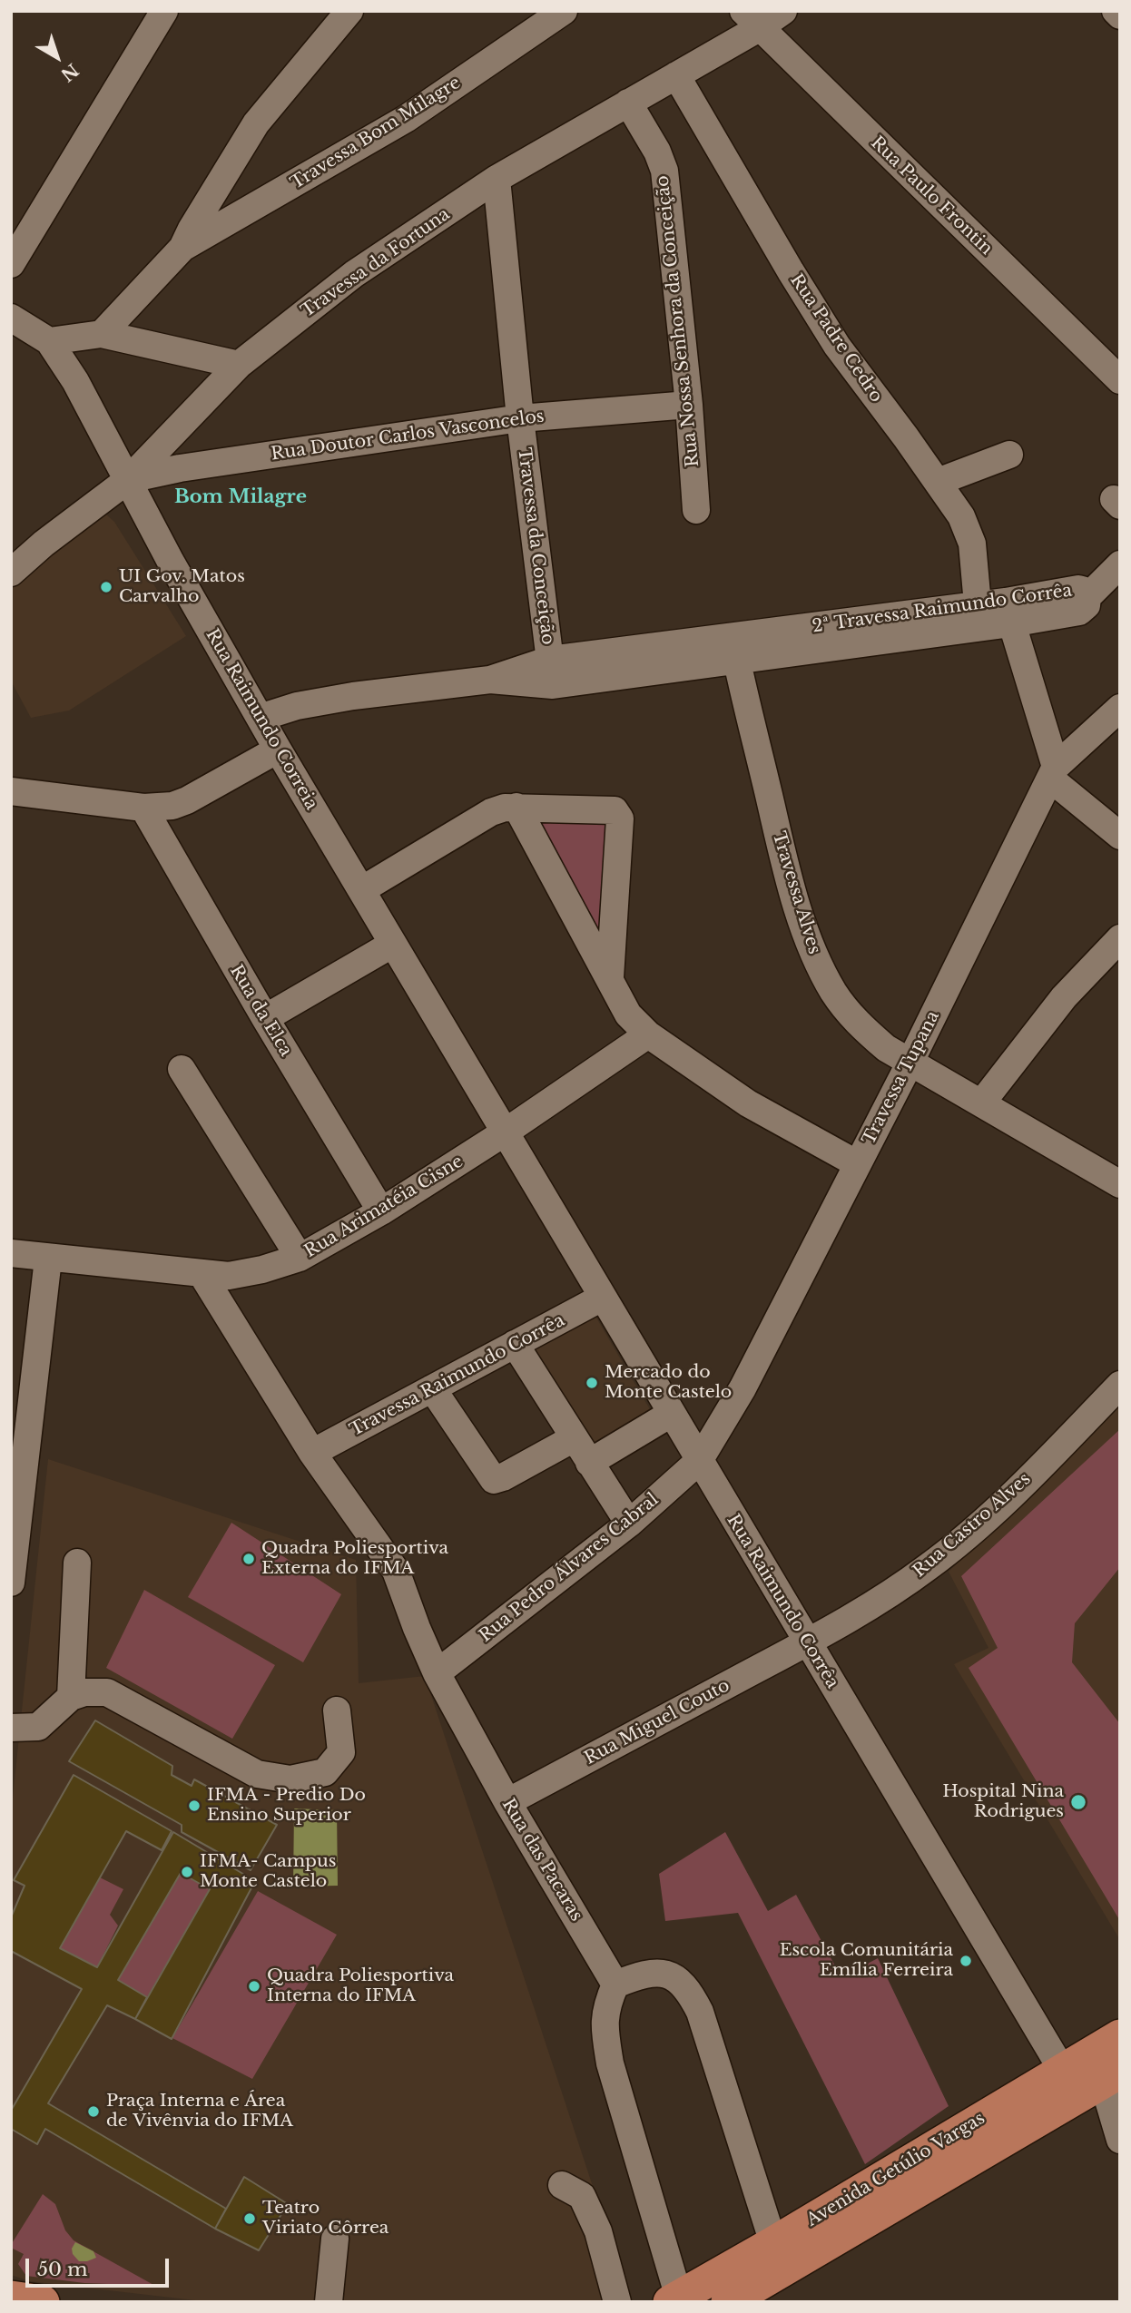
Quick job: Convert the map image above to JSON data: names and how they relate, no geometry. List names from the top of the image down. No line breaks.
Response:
{"streets":{"main road":["Avenida Getúlio Vargas"],"street":["Travessa Bom Milagre","Rua Paulo Frontin","Travessa da Fortuna","Rua Nossa Senhora da Conceição","Rua Padre Cedro","Rua Doutor Carlos Vasconcelos","Travessa da Conceição","2ª Travessa Raimundo Corrêa","Rua Raimundo Correia","Travessa Alves","Rua da Elca","Travessa Tupana","Rua Arimatéia Cisne","Travessa Raimundo Corrêa","Rua Castro Alves","Rua Pedro Álvares Cabral","Rua Raimundo Corrêa","Rua Miguel Couto","Rua das Pacaras"]},"crossings":[["Rua Paulo Frontin","Travessa da Fortuna"],["Travessa da Fortuna","Rua Nossa Senhora da Conceição"],["Travessa da Fortuna","Rua Padre Cedro"],["Travessa da Fortuna","Rua Doutor Carlos Vasconcelos"],["Travessa da Fortuna","Travessa da Conceição"],["Travessa da Fortuna","Rua Raimundo Correia"],["Rua Nossa Senhora da Conceição","Rua Doutor Carlos Vasconcelos"],["Rua Padre Cedro","2ª Travessa Raimundo Corrêa"],["Rua Doutor Carlos Vasconcelos","Travessa da Conceição"],["Rua Doutor Carlos Vasconcelos","Rua Raimundo Correia"],["Travessa da Conceição","2ª Travessa Raimundo Corrêa"],["2ª Travessa Raimundo Corrêa","Rua Raimundo Correia"],["2ª Travessa Raimundo Corrêa","Travessa Alves"],["Rua Raimundo Correia","Rua Arimatéia Cisne"],["Rua Raimundo Correia","Rua Raimundo Corrêa"],["Travessa Alves","Travessa Tupana"],["Rua da Elca","Rua Arimatéia Cisne"],["Travessa Tupana","Rua Pedro Álvares Cabral"],["Travessa Tupana","Rua Raimundo Corrêa"],["Rua Arimatéia Cisne","Rua Raimundo Corrêa"],["Rua Arimatéia Cisne","Rua das Pacaras"],["Travessa Raimundo Corrêa","Rua Raimundo Corrêa"],["Travessa Raimundo Corrêa","Rua das Pacaras"],["Rua Castro Alves","Rua Raimundo Corrêa"],["Rua Castro Alves","Rua Miguel Couto"],["Rua Pedro Álvares Cabral","Rua Raimundo Corrêa"],["Rua Pedro Álvares Cabral","Rua das Pacaras"],["Rua Raimundo Corrêa","Rua Miguel Couto"],["Rua Raimundo Corrêa","Avenida Getúlio Vargas"],["Rua Miguel Couto","Rua das Pacaras"]],"districts":["Bom Milagre"],"places":["UI Gov. Matos Carvalho","Mercado do Monte Castelo","Quadra Poliesportiva Externa do IFMA","Hospital Nina Rodrigues","IFMA - Predio Do Ensino Superior","IFMA- Campus Monte Castelo","Escola Comunitária Emília Ferreira","Quadra Poliesportiva Interna do IFMA","Praça Interna e Área de Vivênvia do IFMA","Teatro Viriato Côrrea"],"scale_bar":"50 m","north":"bottom right"}
